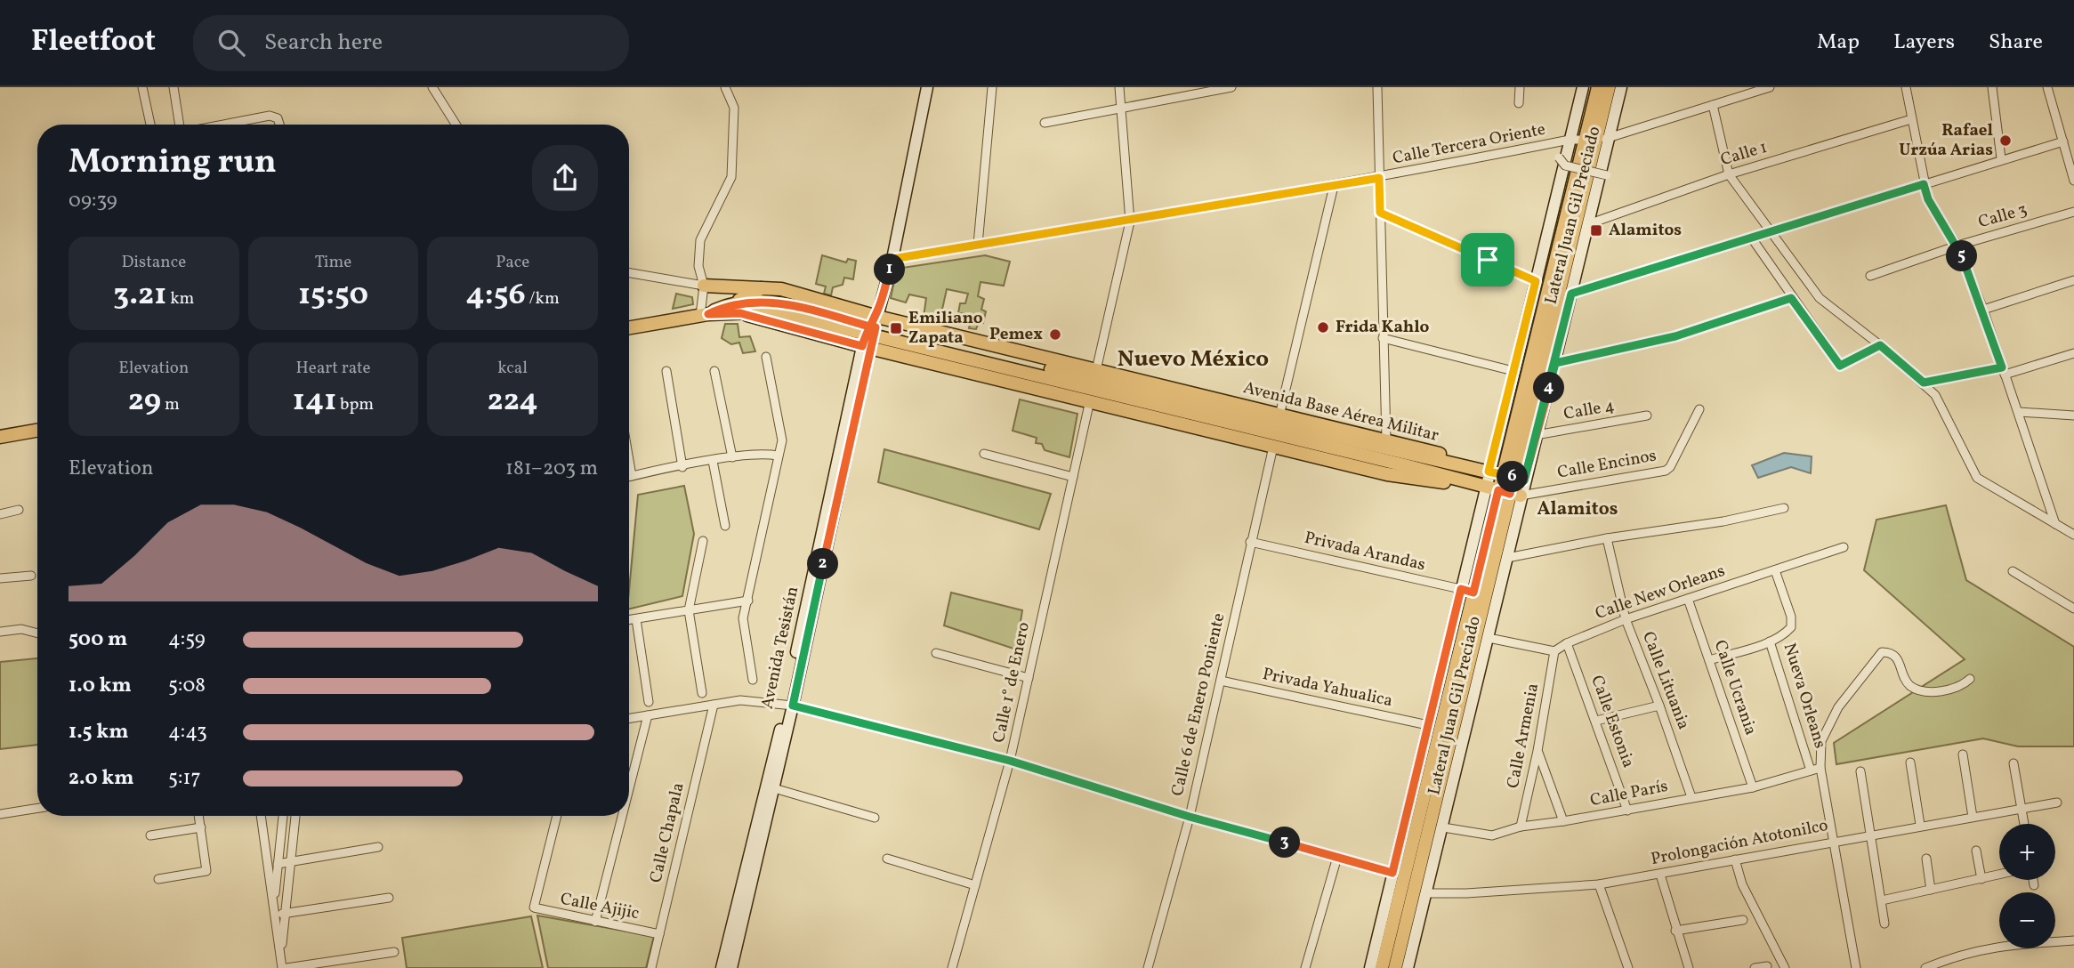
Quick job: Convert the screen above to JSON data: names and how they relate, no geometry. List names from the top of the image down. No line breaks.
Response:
{"streets":{"main road":["Lateral Juan Gil Preciado","Avenida Base Aérea Militar","Avenida Tesistán"],"street":["Calle Tercera Oriente","Calle 1","Calle 3","Calle 4","Calle Encinos","Privada Arandas","Calle New Orleans","Calle Lituania","Calle 1° de Enero","Privada Yahualica","Calle Ucrania","Nueva Orleans","Calle 6 de Enero Poniente","Calle Estonia","Calle Armenia","Calle París","Calle Chapala","Prolongación Atotonilco","Calle Ajijic"]},"crossings":[["Calle Tercera Oriente","Lateral Juan Gil Preciado"],["Calle Tercera Oriente","Avenida Tesistán"],["Calle 1","Lateral Juan Gil Preciado"],["Lateral Juan Gil Preciado","Calle 4"],["Lateral Juan Gil Preciado","Avenida Base Aérea Militar"],["Lateral Juan Gil Preciado","Calle Encinos"],["Lateral Juan Gil Preciado","Privada Arandas"],["Lateral Juan Gil Preciado","Privada Yahualica"],["Lateral Juan Gil Preciado","Calle París"],["Lateral Juan Gil Preciado","Prolongación Atotonilco"],["Avenida Base Aérea Militar","Calle Encinos"],["Avenida Base Aérea Militar","Avenida Tesistán"],["Avenida Base Aérea Militar","Calle 1° de Enero"],["Avenida Base Aérea Militar","Calle 6 de Enero Poniente"],["Privada Arandas","Calle 6 de Enero Poniente"],["Calle New Orleans","Calle Lituania"],["Calle New Orleans","Calle Ucrania"],["Calle New Orleans","Nueva Orleans"],["Calle New Orleans","Calle Estonia"],["Calle New Orleans","Calle Armenia"],["Calle Lituania","Calle París"],["Privada Yahualica","Calle 6 de Enero Poniente"],["Calle Ucrania","Calle París"],["Nueva Orleans","Calle París"],["Calle Estonia","Calle París"],["Calle Armenia","Calle París"],["Calle Chapala","Calle Ajijic"]],"districts":["Nuevo México","Alamitos"],"places":{"other":["Rafael Urzúa Arias","Frida Kahlo","Pemex"],"transit":["Alamitos","Emiliano Zapata"]},"page":{"header":"Fleetfoot","search":"Search here","nav":["Map","Layers","Share"],"heading":["Morning run","09:39"],"stats":[["Distance","3.21 km"],["Time","15:50"],["Pace","4:56 /km"],["Elevation","29 m"],["Heart rate","141 bpm"],["kcal","224"]],"pins":["5","1","4","6","2","3"],"chart":["Elevation","181–203 m"],"list":[{"name":"500 m","note":"4:59"},{"name":"1.0 km","note":"5:08"},{"name":"1.5 km","note":"4:43"},{"name":"2.0 km","note":"5:17"}],"map_buttons":["+","−"]}}
